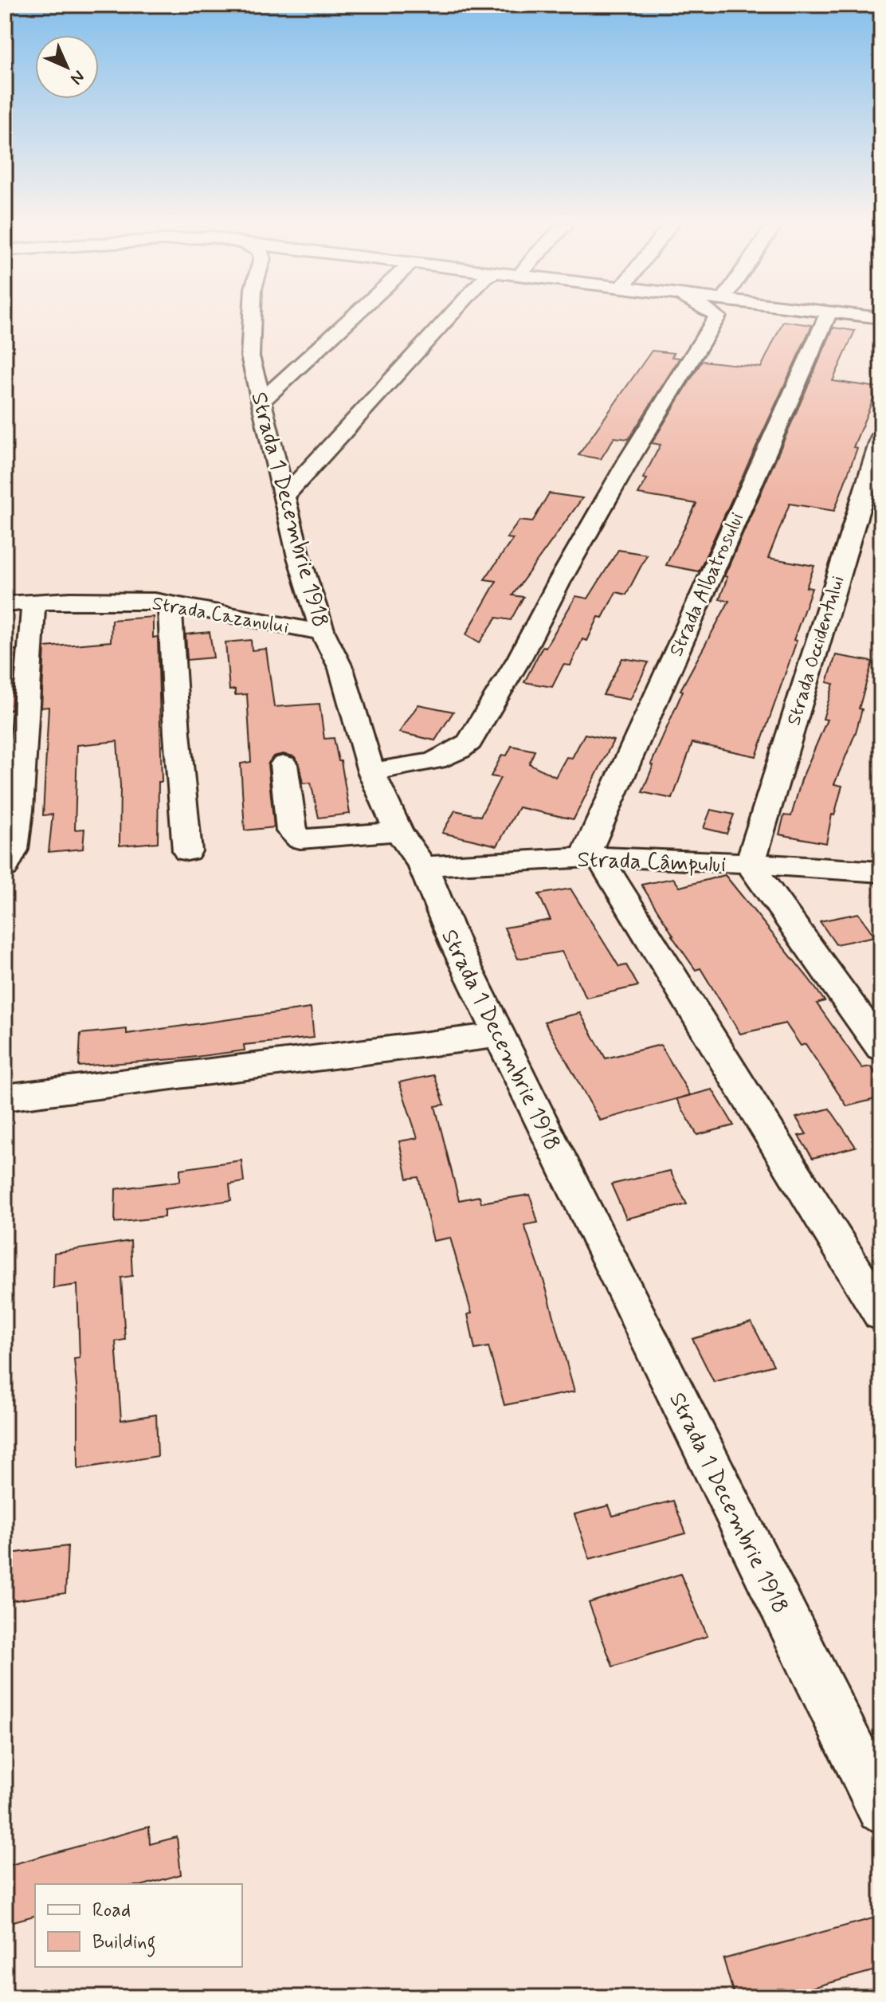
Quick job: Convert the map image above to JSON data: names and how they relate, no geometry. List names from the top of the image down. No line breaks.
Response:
{"streets":{"street":["Strada 1 Decembrie 1918","Strada Albatrosului","Strada Cazanului","Strada Occidentului","Strada Câmpului"]},"crossings":[["Strada 1 Decembrie 1918","Strada Cazanului"],["Strada 1 Decembrie 1918","Strada Câmpului"],["Strada Albatrosului","Strada Câmpului"],["Strada Occidentului","Strada Câmpului"]],"legend":["Road","Building"],"north":"bottom right"}
